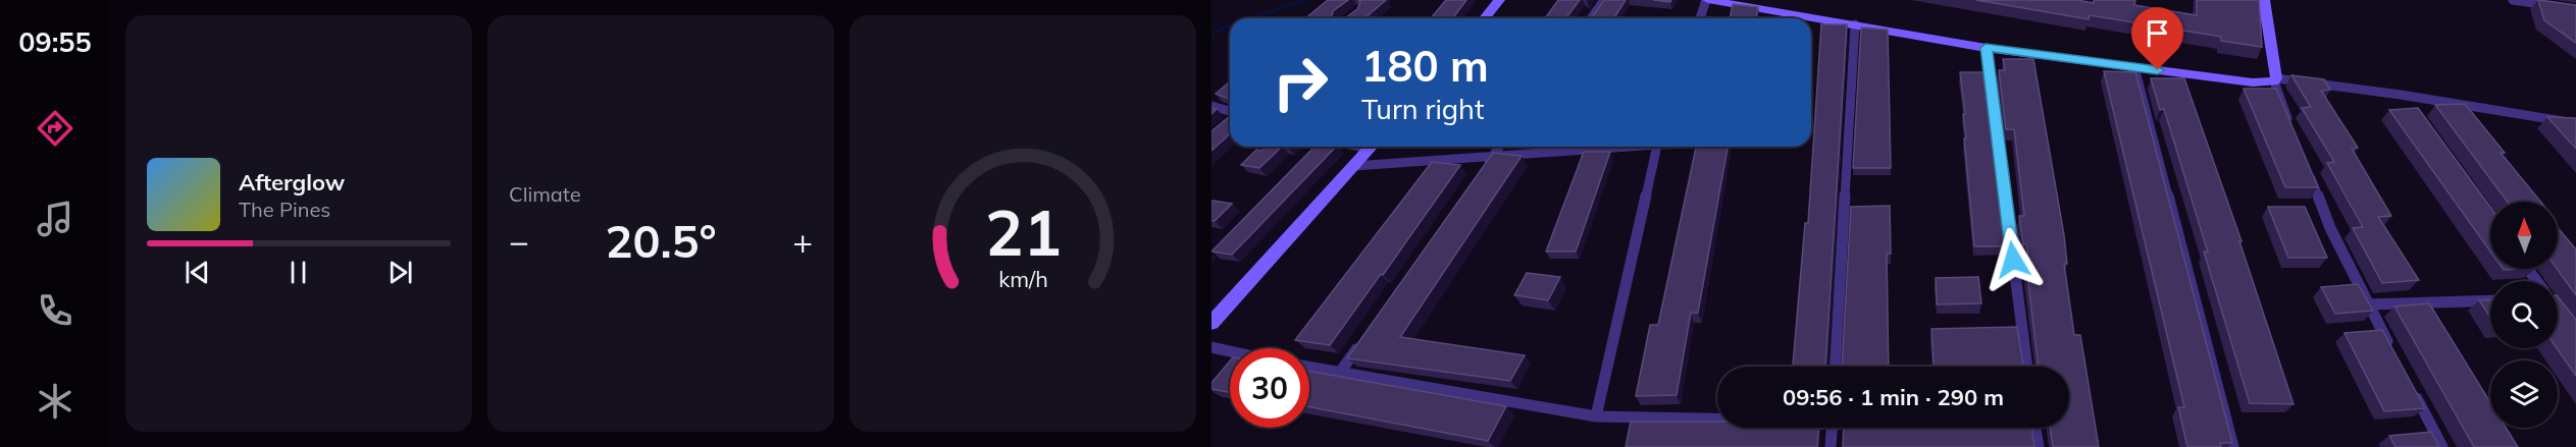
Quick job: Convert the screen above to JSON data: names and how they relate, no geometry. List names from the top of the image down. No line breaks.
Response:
{"north":"top","page":{"tabs":"09:55","tile":"Climate","turn":["180 m","Turn right"],"song":["Afterglow","The Pines"],"heat":["−","20.5°","+"],"limit":"30","trip":"09:56 · 1 min · 290 m","gauge":["21","km/h"]}}
